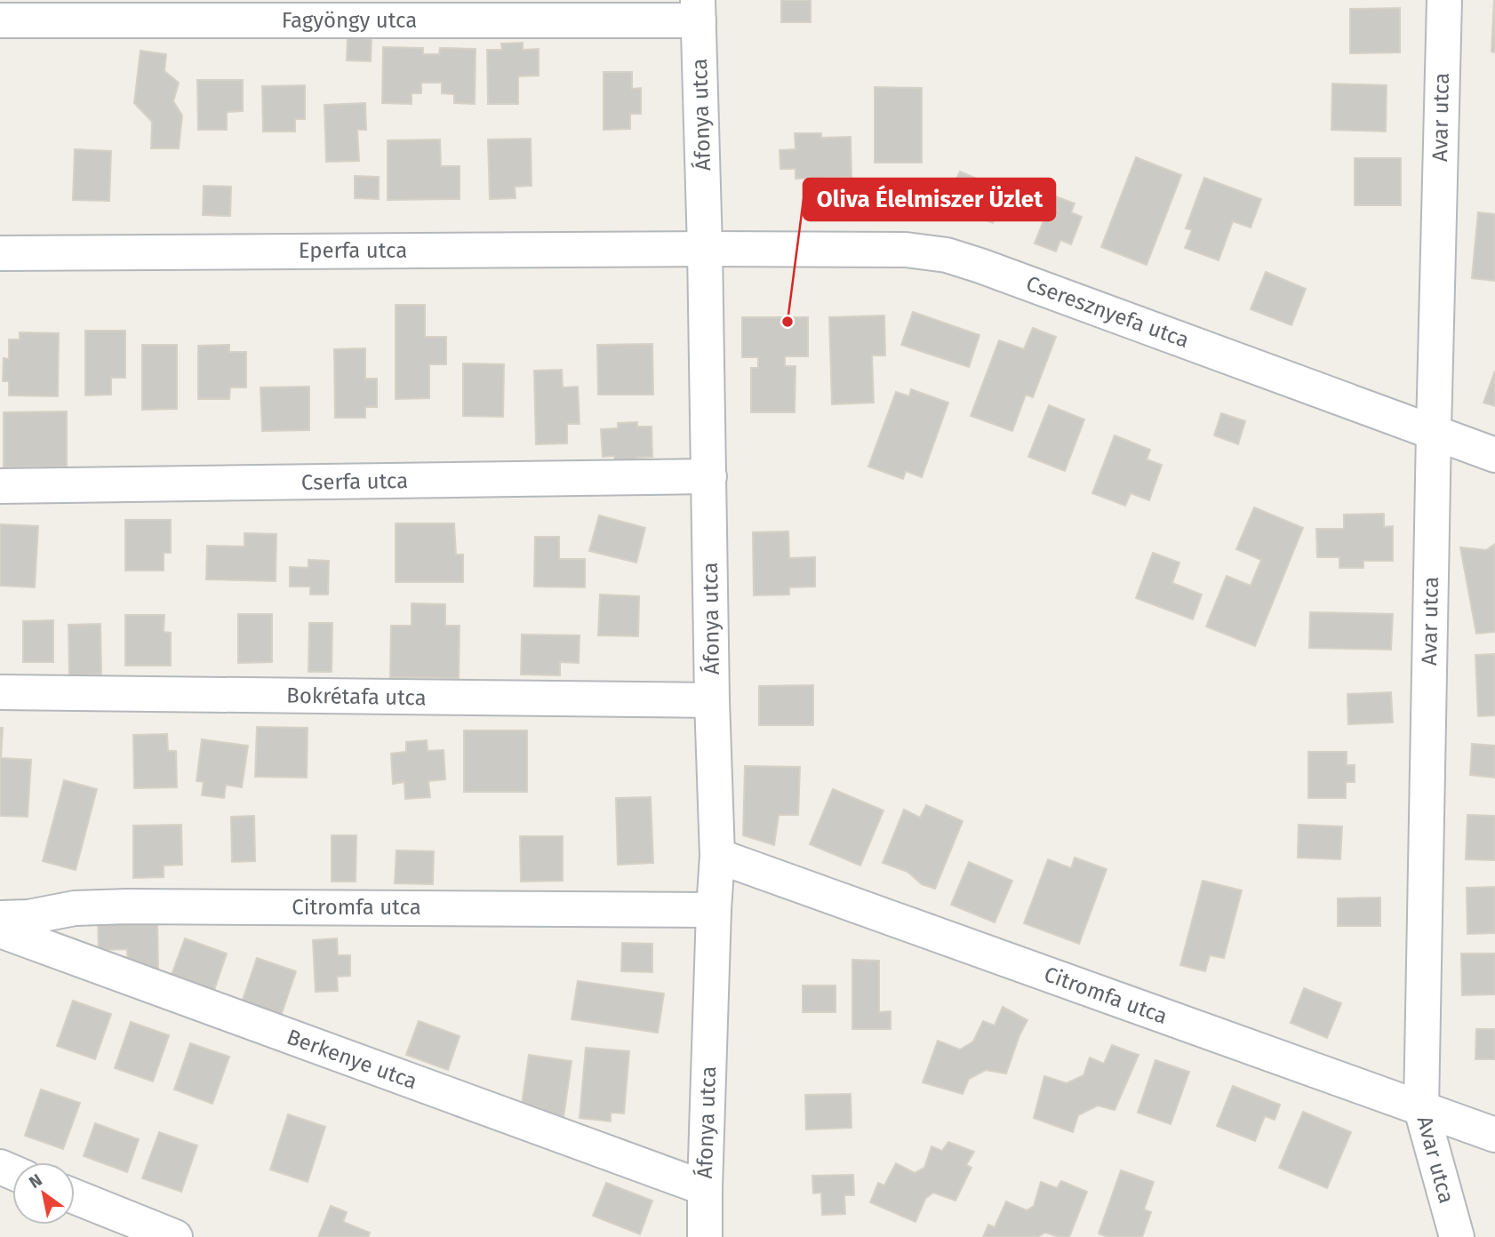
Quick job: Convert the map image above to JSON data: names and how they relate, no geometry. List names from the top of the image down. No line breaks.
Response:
{"streets":{"street":["Fagyöngy utca","Áfonya utca","Avar utca","Eperfa utca","Cseresznyefa utca","Cserfa utca","Bokrétafa utca","Citromfa utca","Berkenye utca"]},"crossings":[["Fagyöngy utca","Áfonya utca"],["Áfonya utca","Eperfa utca"],["Áfonya utca","Cseresznyefa utca"],["Áfonya utca","Cserfa utca"],["Áfonya utca","Bokrétafa utca"],["Áfonya utca","Citromfa utca"],["Áfonya utca","Berkenye utca"],["Avar utca","Cseresznyefa utca"],["Avar utca","Citromfa utca"],["Eperfa utca","Cseresznyefa utca"]],"places":["Oliva Élelmiszer Üzlet"],"north":"top left"}
